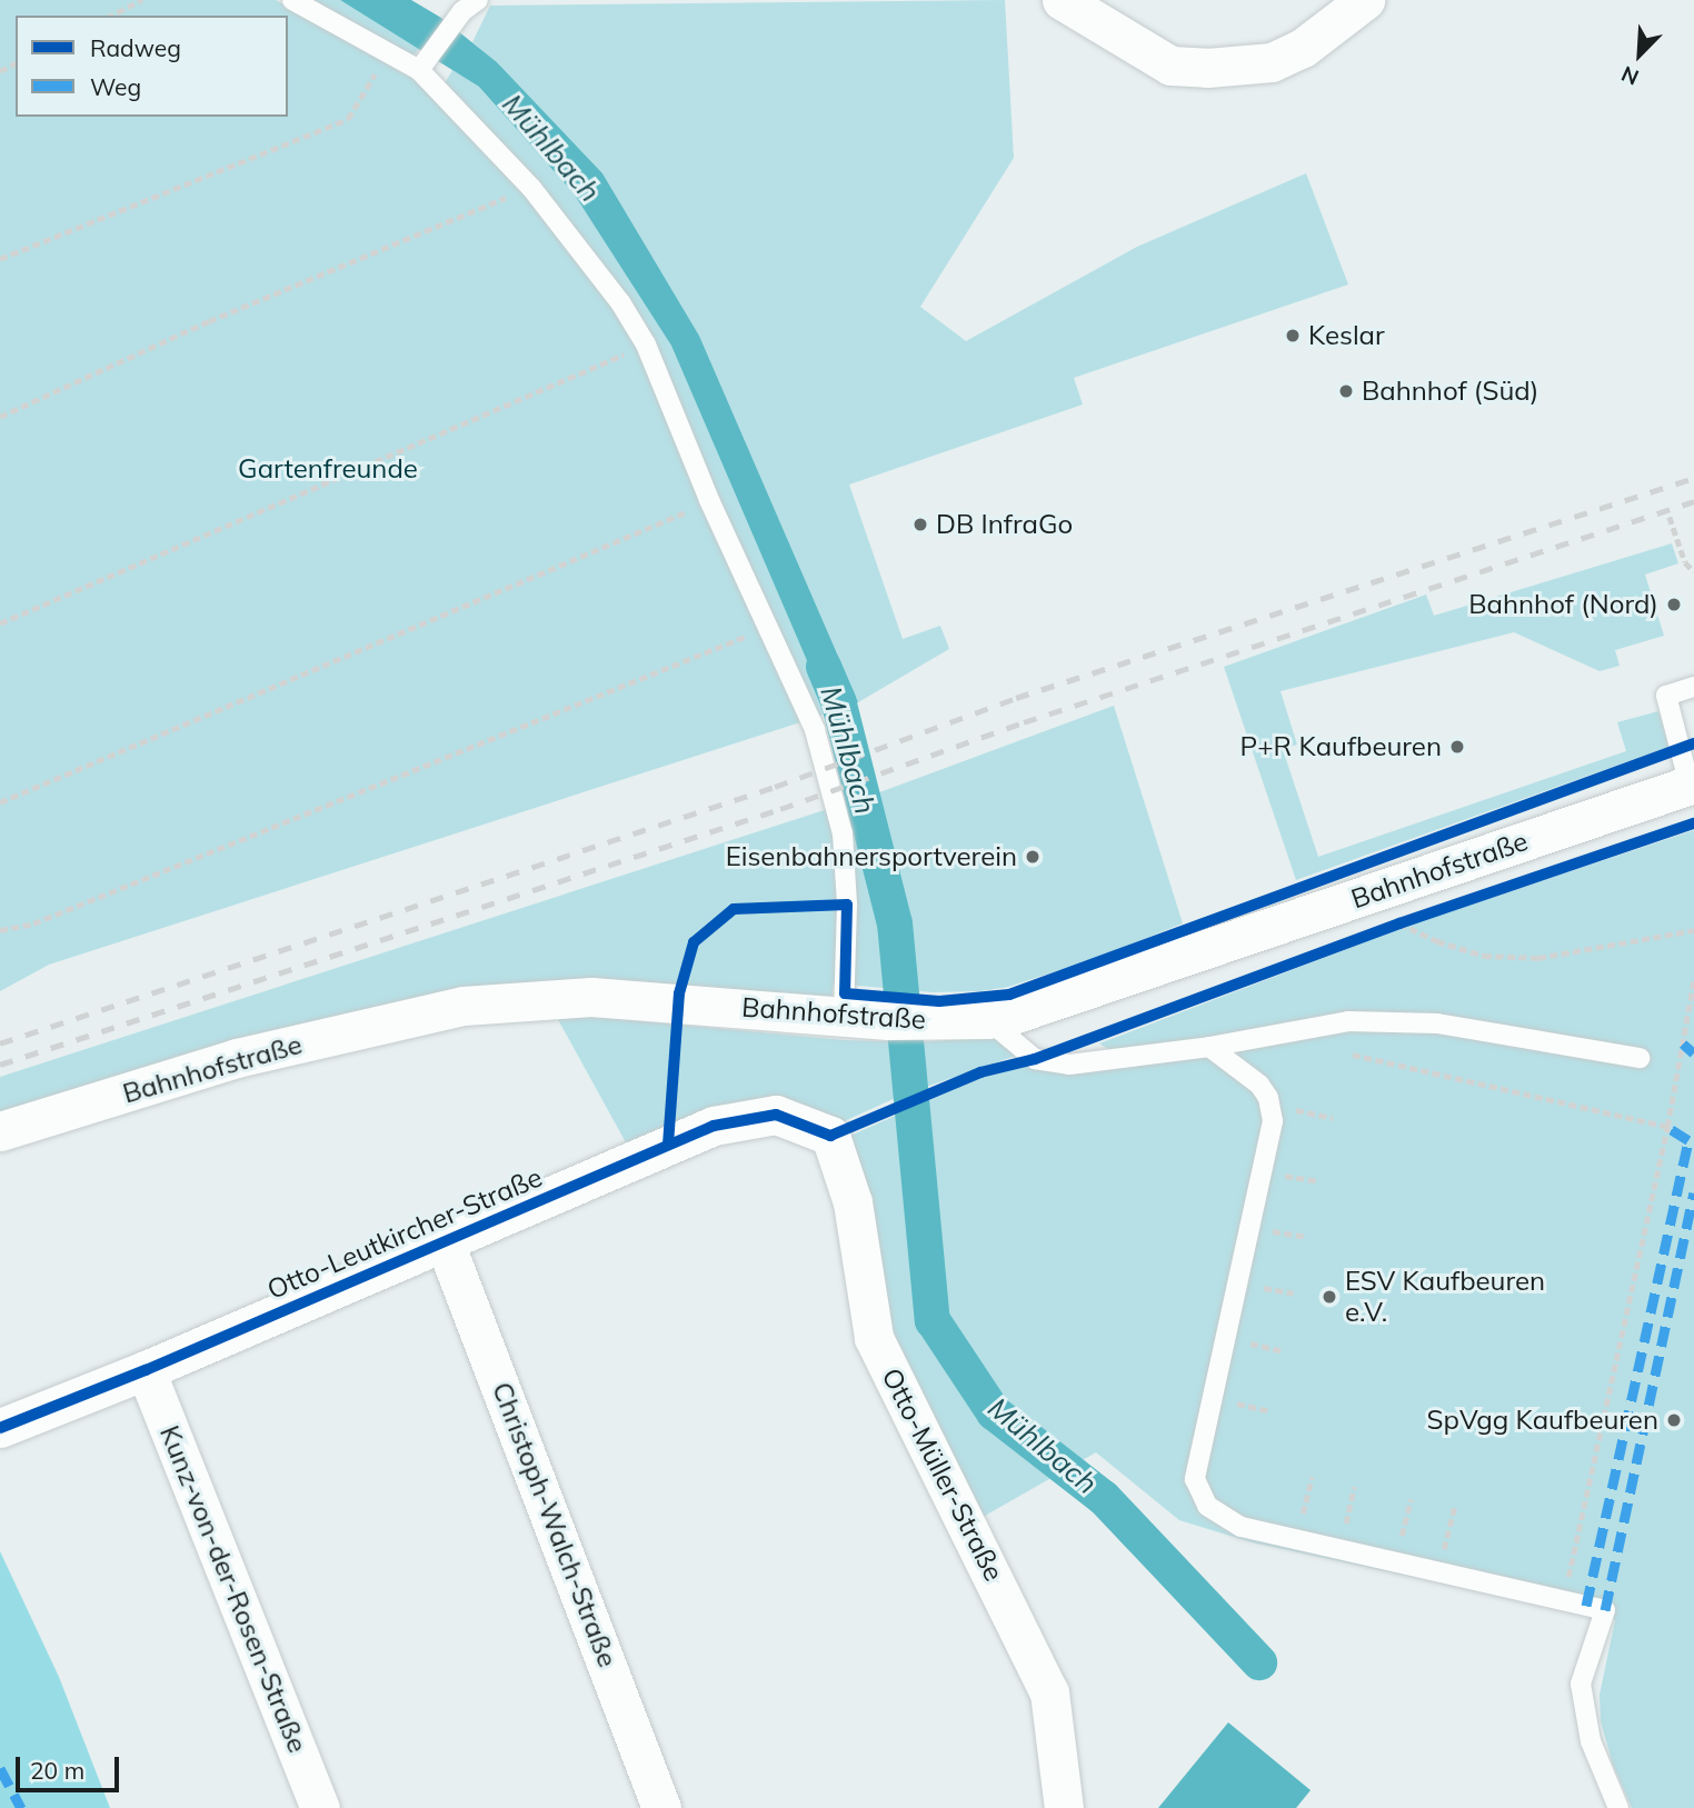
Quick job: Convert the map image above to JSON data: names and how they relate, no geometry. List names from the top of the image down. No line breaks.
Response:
{"streets":{"street":["Bahnhofstraße","Otto-Leutkircher-Straße","Otto-Müller-Straße","Christoph-Walch-Straße","Kunz-von-der-Rosen-Straße"]},"crossings":[["Otto-Leutkircher-Straße","Otto-Müller-Straße"],["Otto-Leutkircher-Straße","Christoph-Walch-Straße"],["Otto-Leutkircher-Straße","Kunz-von-der-Rosen-Straße"]],"water":["Mühlbach"],"parks":["Gartenfreunde"],"places":["Keslar","Bahnhof (Süd)","DB InfraGo","Bahnhof (Nord)","P+R Kaufbeuren","Eisenbahnersportverein","ESV Kaufbeuren e.V.","SpVgg Kaufbeuren"],"legend":["Radweg","Weg"],"scale_bar":"20 m","north":"bottom left"}
